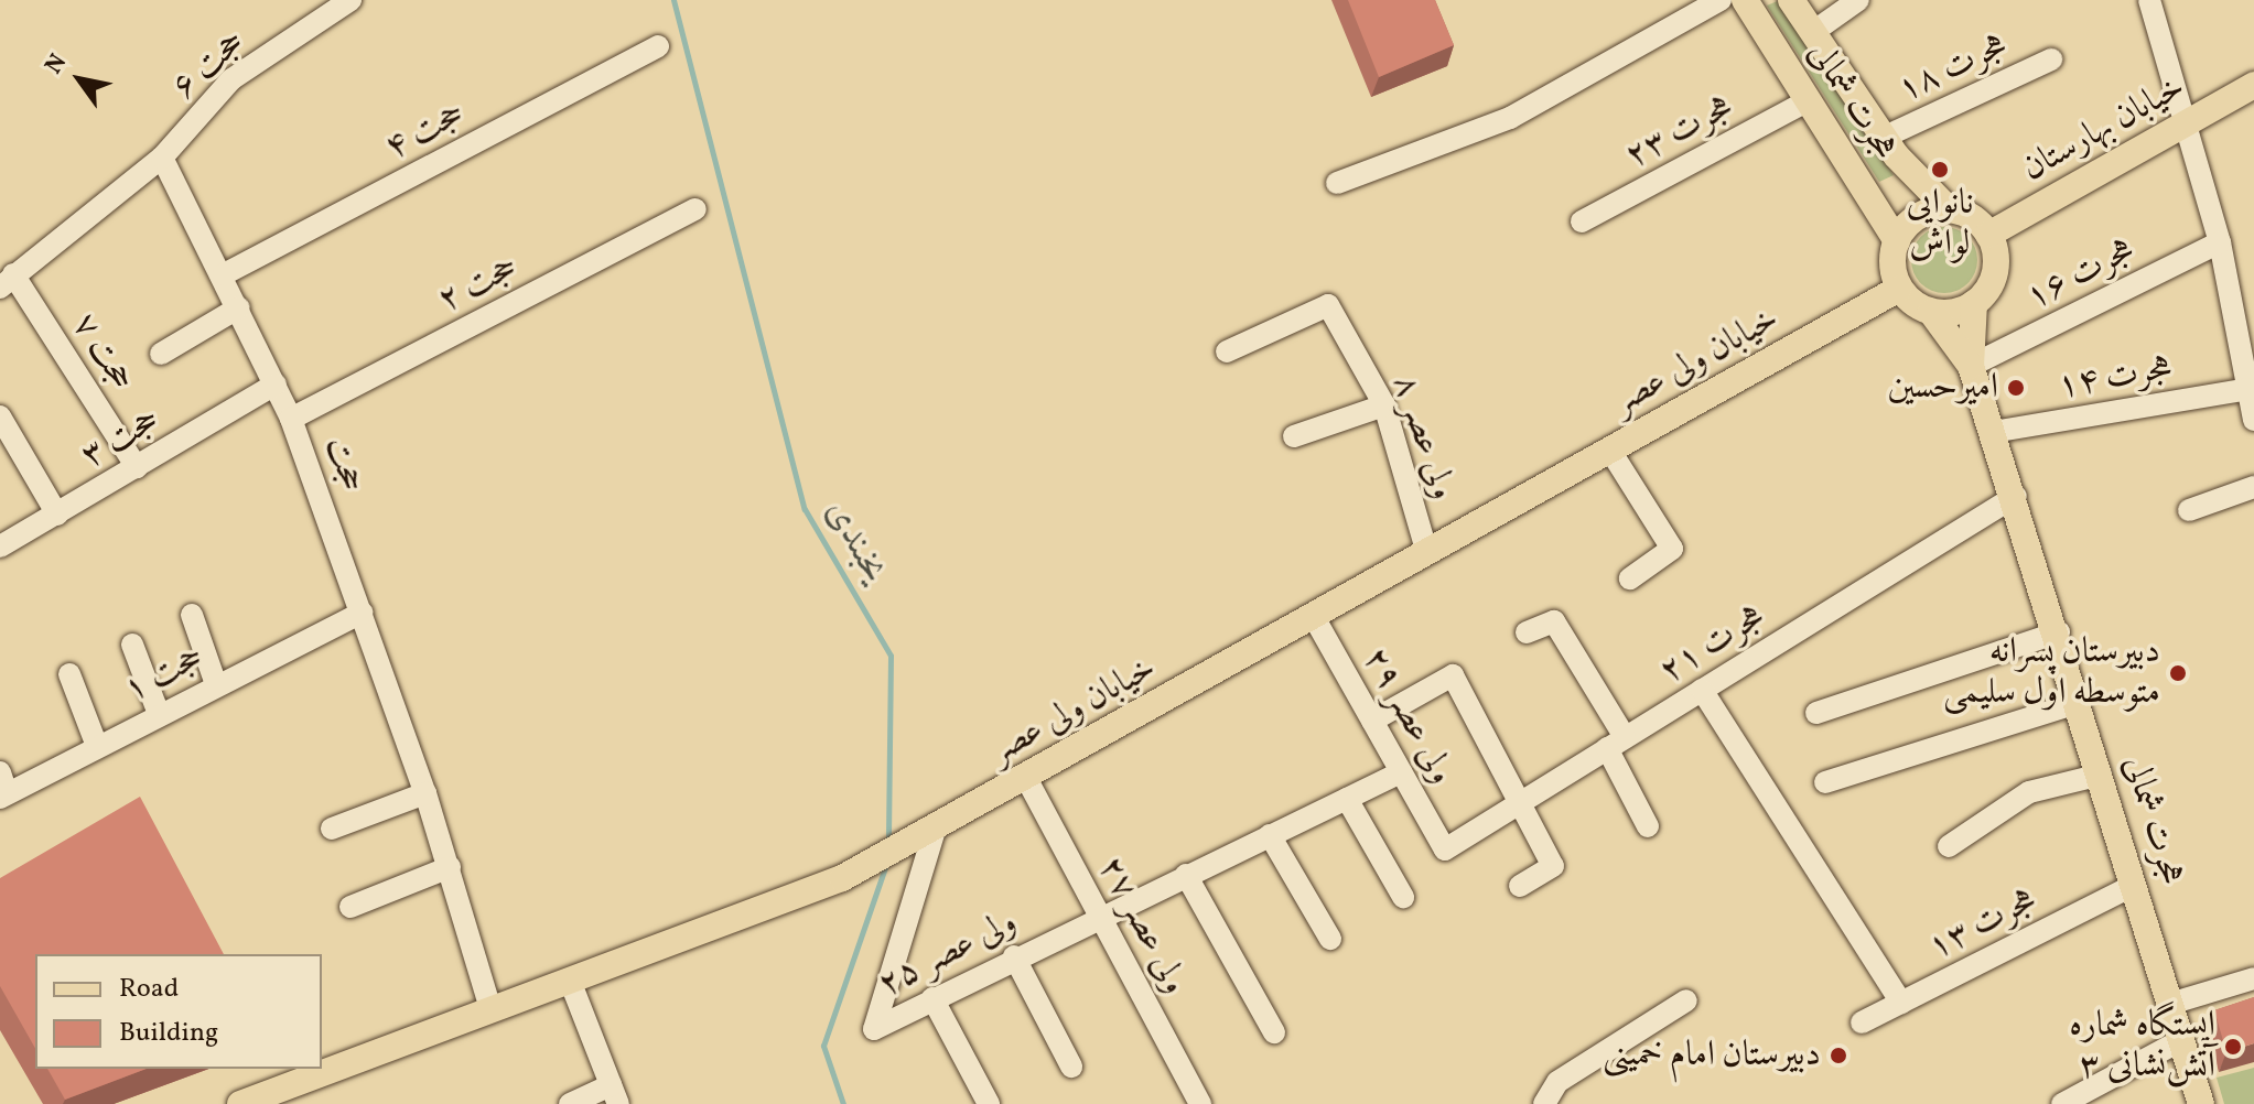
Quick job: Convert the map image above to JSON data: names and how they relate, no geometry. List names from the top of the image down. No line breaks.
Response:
{"streets":{"main road":["هجرت شمالی","خیابان بهارستان","خیابان ولی عصر"],"street":["حجت ۶","هجرت ۱۸","حجت ۴","هجرت ۲۳","هجرت ۱۶","حجت ۲","حجت ۷","هجرت ۱۴","ولی عصر ۸","حجت ۳","حجت","هجرت ۲۱","حجت ۱","ولی عصر ۲۹","هجرت ۱۳","ولی عصر ۲۷","ولی عصر ۲۵"]},"crossings":[["حجت ۶","حجت"],["هجرت ۱۸","هجرت شمالی"],["هجرت شمالی","خیابان بهارستان"],["هجرت شمالی","هجرت ۲۳"],["هجرت شمالی","هجرت ۱۶"],["هجرت شمالی","خیابان ولی عصر"],["هجرت شمالی","هجرت ۱۴"],["هجرت شمالی","هجرت ۲۱"],["هجرت شمالی","هجرت ۱۳"],["خیابان بهارستان","خیابان ولی عصر"],["حجت ۴","حجت"],["حجت ۲","حجت"],["حجت ۷","حجت ۳"],["خیابان ولی عصر","ولی عصر ۸"],["خیابان ولی عصر","حجت"],["خیابان ولی عصر","ولی عصر ۲۹"],["خیابان ولی عصر","ولی عصر ۲۷"],["خیابان ولی عصر","ولی عصر ۲۵"],["حجت ۳","حجت"],["حجت","حجت ۱"],["هجرت ۲۱","ولی عصر ۲۹"],["ولی عصر ۲۹","ولی عصر ۲۵"],["ولی عصر ۲۷","ولی عصر ۲۵"]],"water":["یخبندی"],"places":["نانوایی لواش","امیرحسین","دبیرستان پسرانه متوسطه اول سلیمی","ایستگاه شماره ۳ آتش‌نشانی","دبیرستان امام خمینی"],"legend":["Road","Building"],"north":"top left"}
